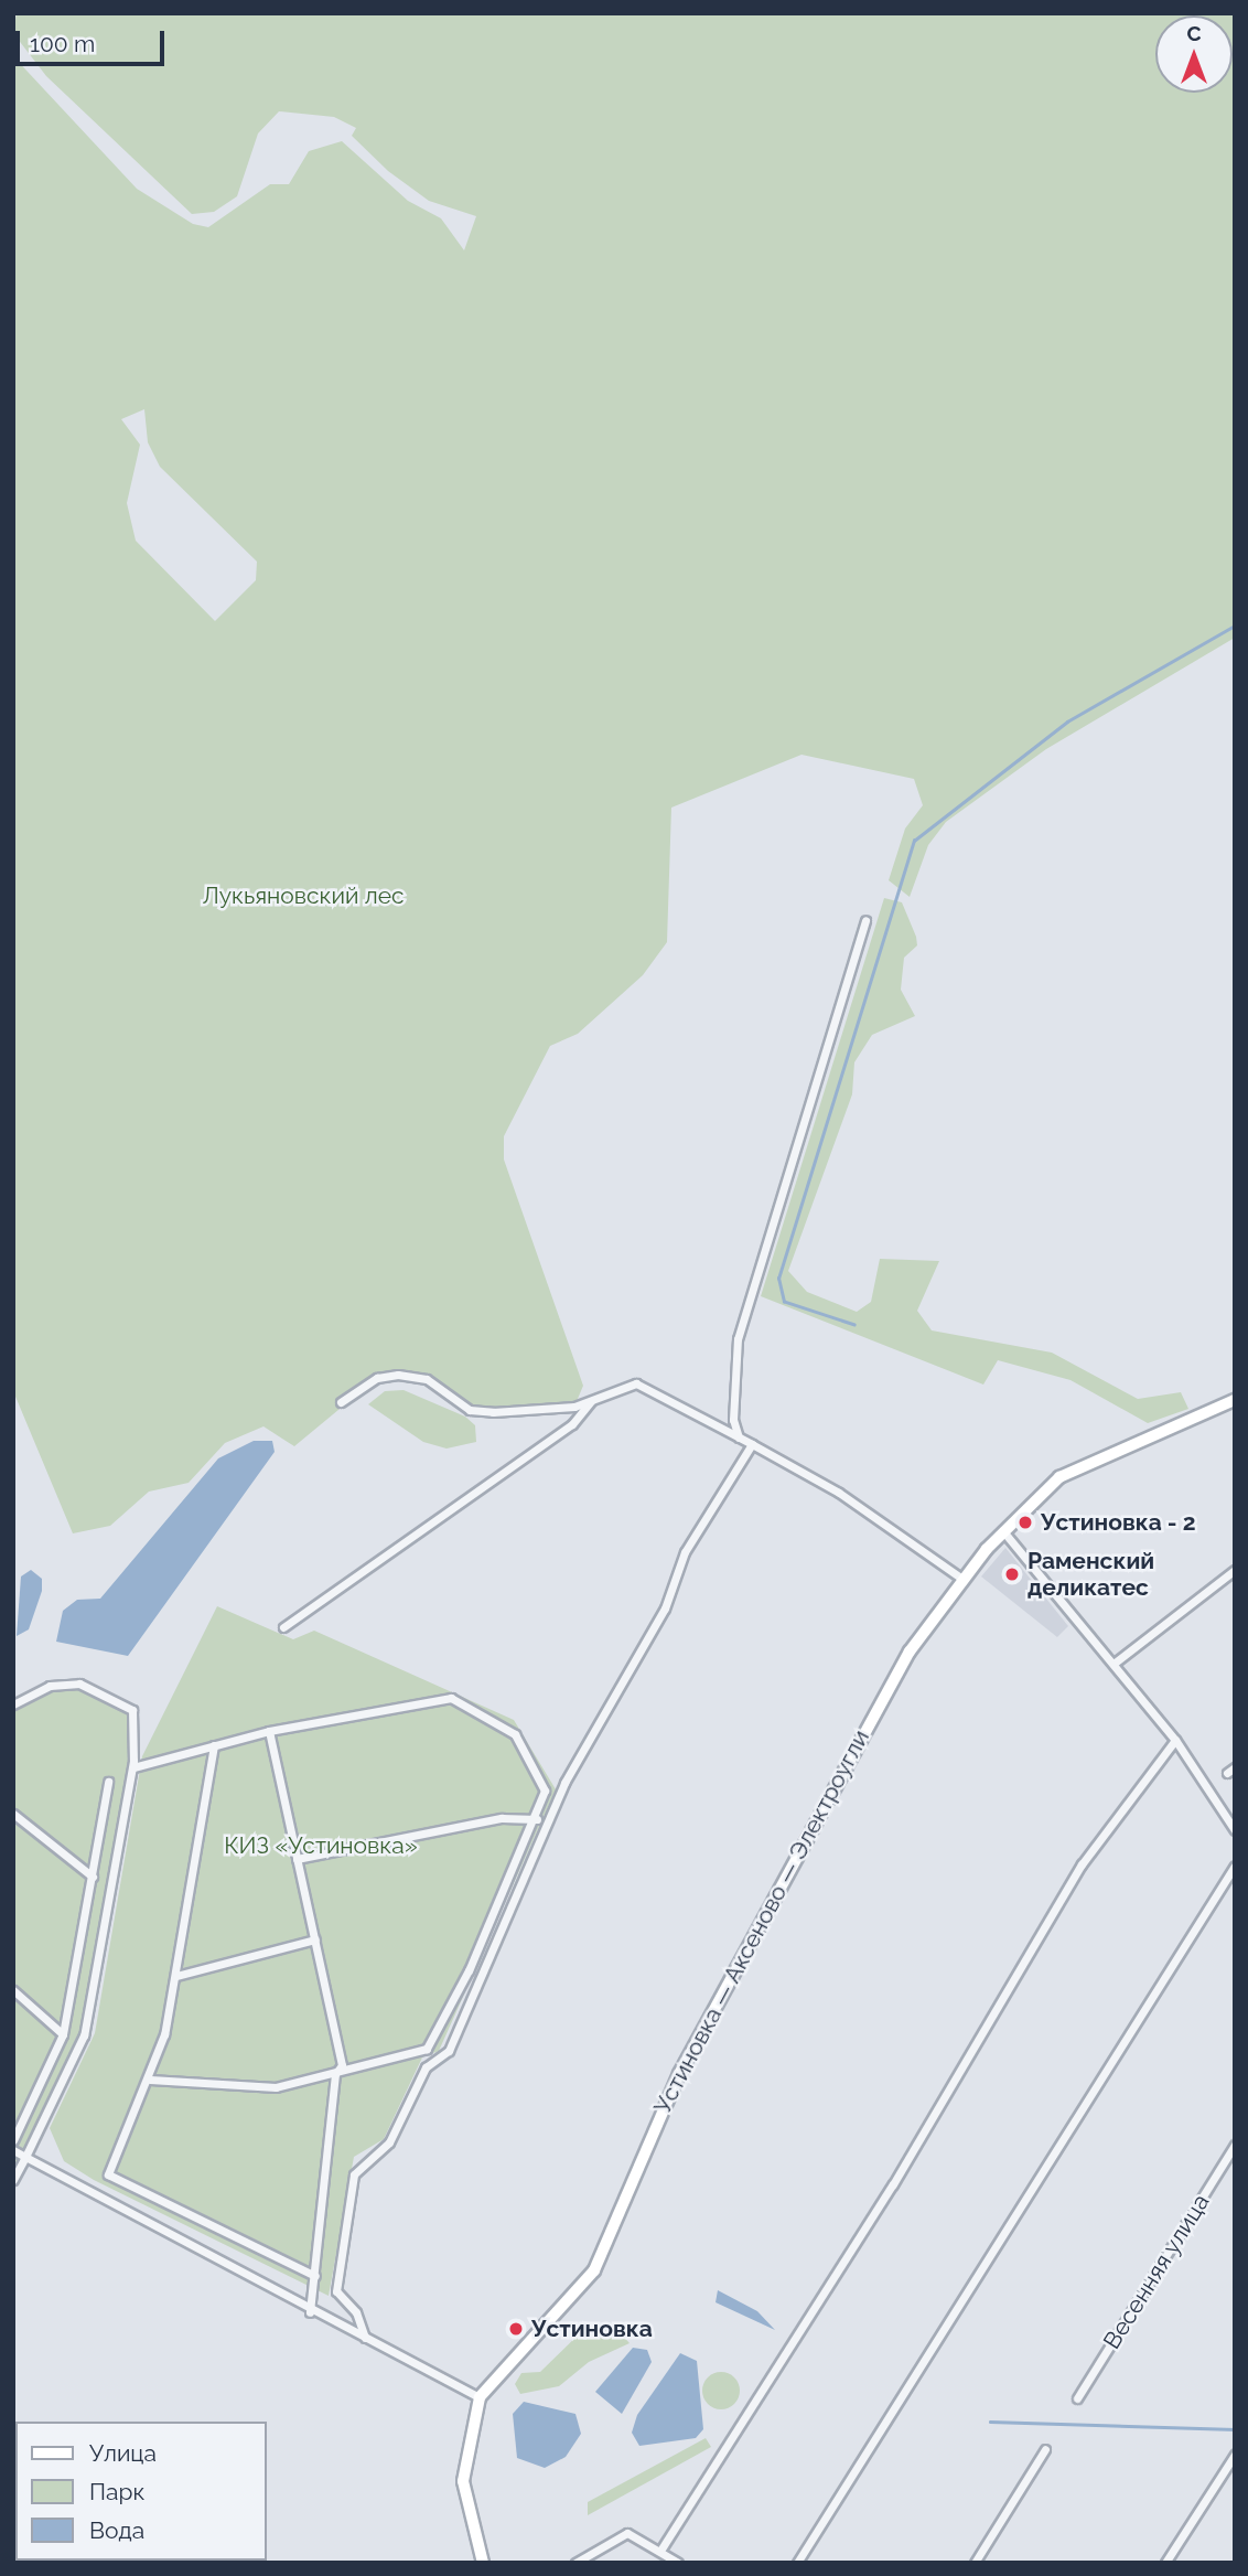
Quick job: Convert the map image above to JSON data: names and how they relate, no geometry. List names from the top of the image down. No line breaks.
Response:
{"streets":{"main road":["Устиновка — Аксеново — Электроугли"],"street":["Весенняя улица"]},"parks":["Лукьяновский лес","КИЗ «Устиновка»"],"places":["Устиновка - 2","Раменский деликатес","Устиновка"],"legend":["Улица","Парк","Вода"],"scale_bar":"100 m","north":"top"}
